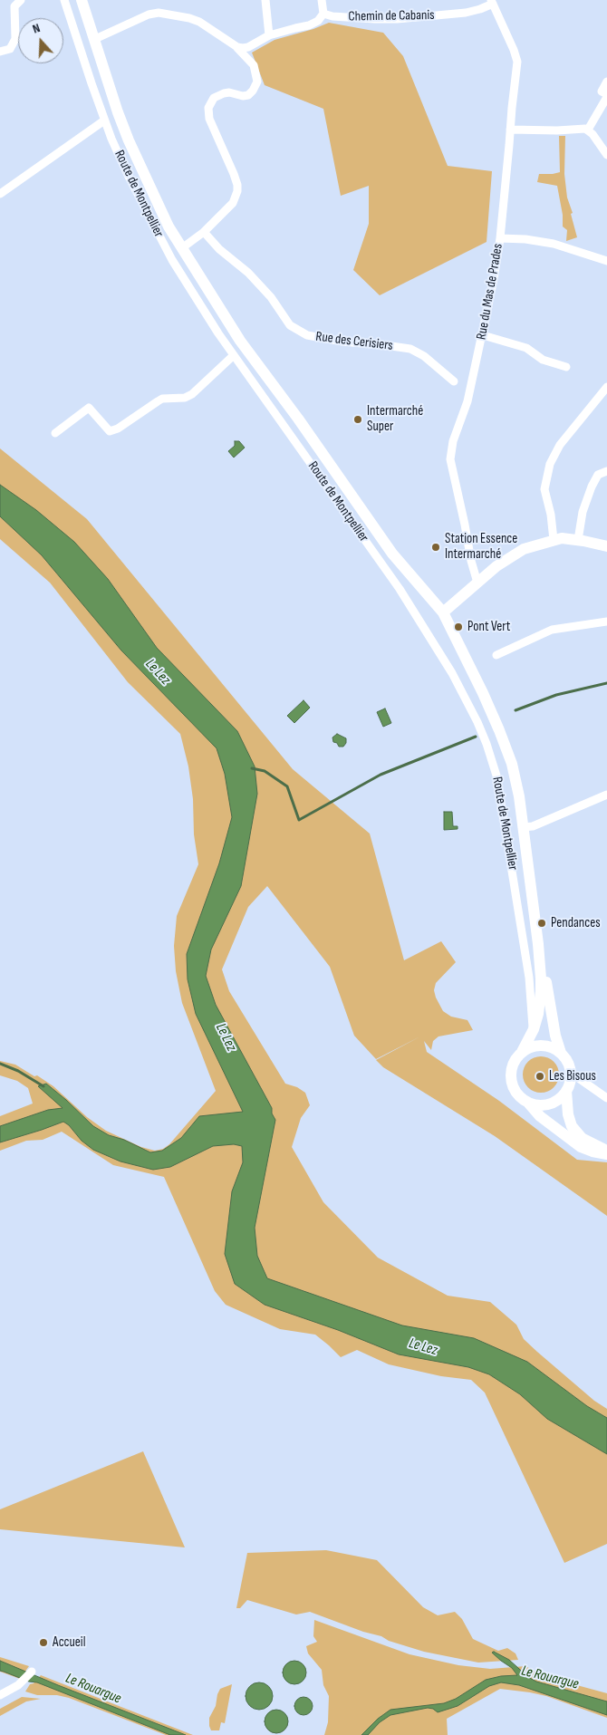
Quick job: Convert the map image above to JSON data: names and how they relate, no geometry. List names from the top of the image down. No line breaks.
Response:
{"streets":{"main road":["Route de Montpellier"],"street":["Chemin de Cabanis","Rue du Mas de Prades","Rue des Cerisiers"]},"crossings":[["Chemin de Cabanis","Rue du Mas de Prades"]],"water":["Le Lez","Le Rouargue"],"places":["Intermarché Super","Station Essence Intermarché","Pont Vert","Pendances","Les Bisous","Accueil"],"north":"top"}
